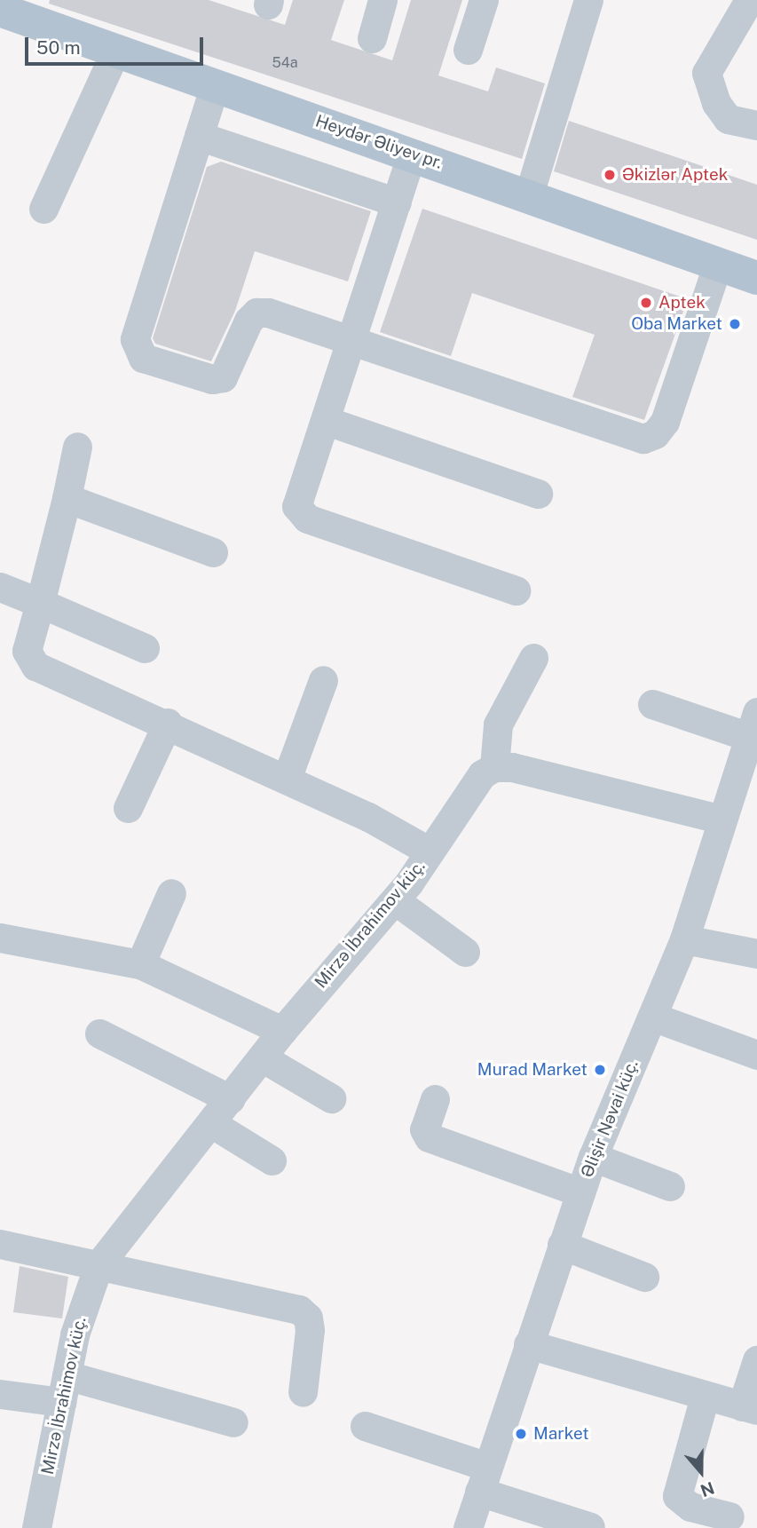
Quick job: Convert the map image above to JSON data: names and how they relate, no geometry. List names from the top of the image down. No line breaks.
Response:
{"streets":{"main road":["Heydər Əliyev pr."],"street":["Mirzə İbrahimov küç.","Əlişir Nəvai küç."]},"places":["Əkizlər Aptek","Aptek","Oba Market","Murad Market","Market"],"house_numbers":["54a"],"scale_bar":"50 m","north":"bottom"}
